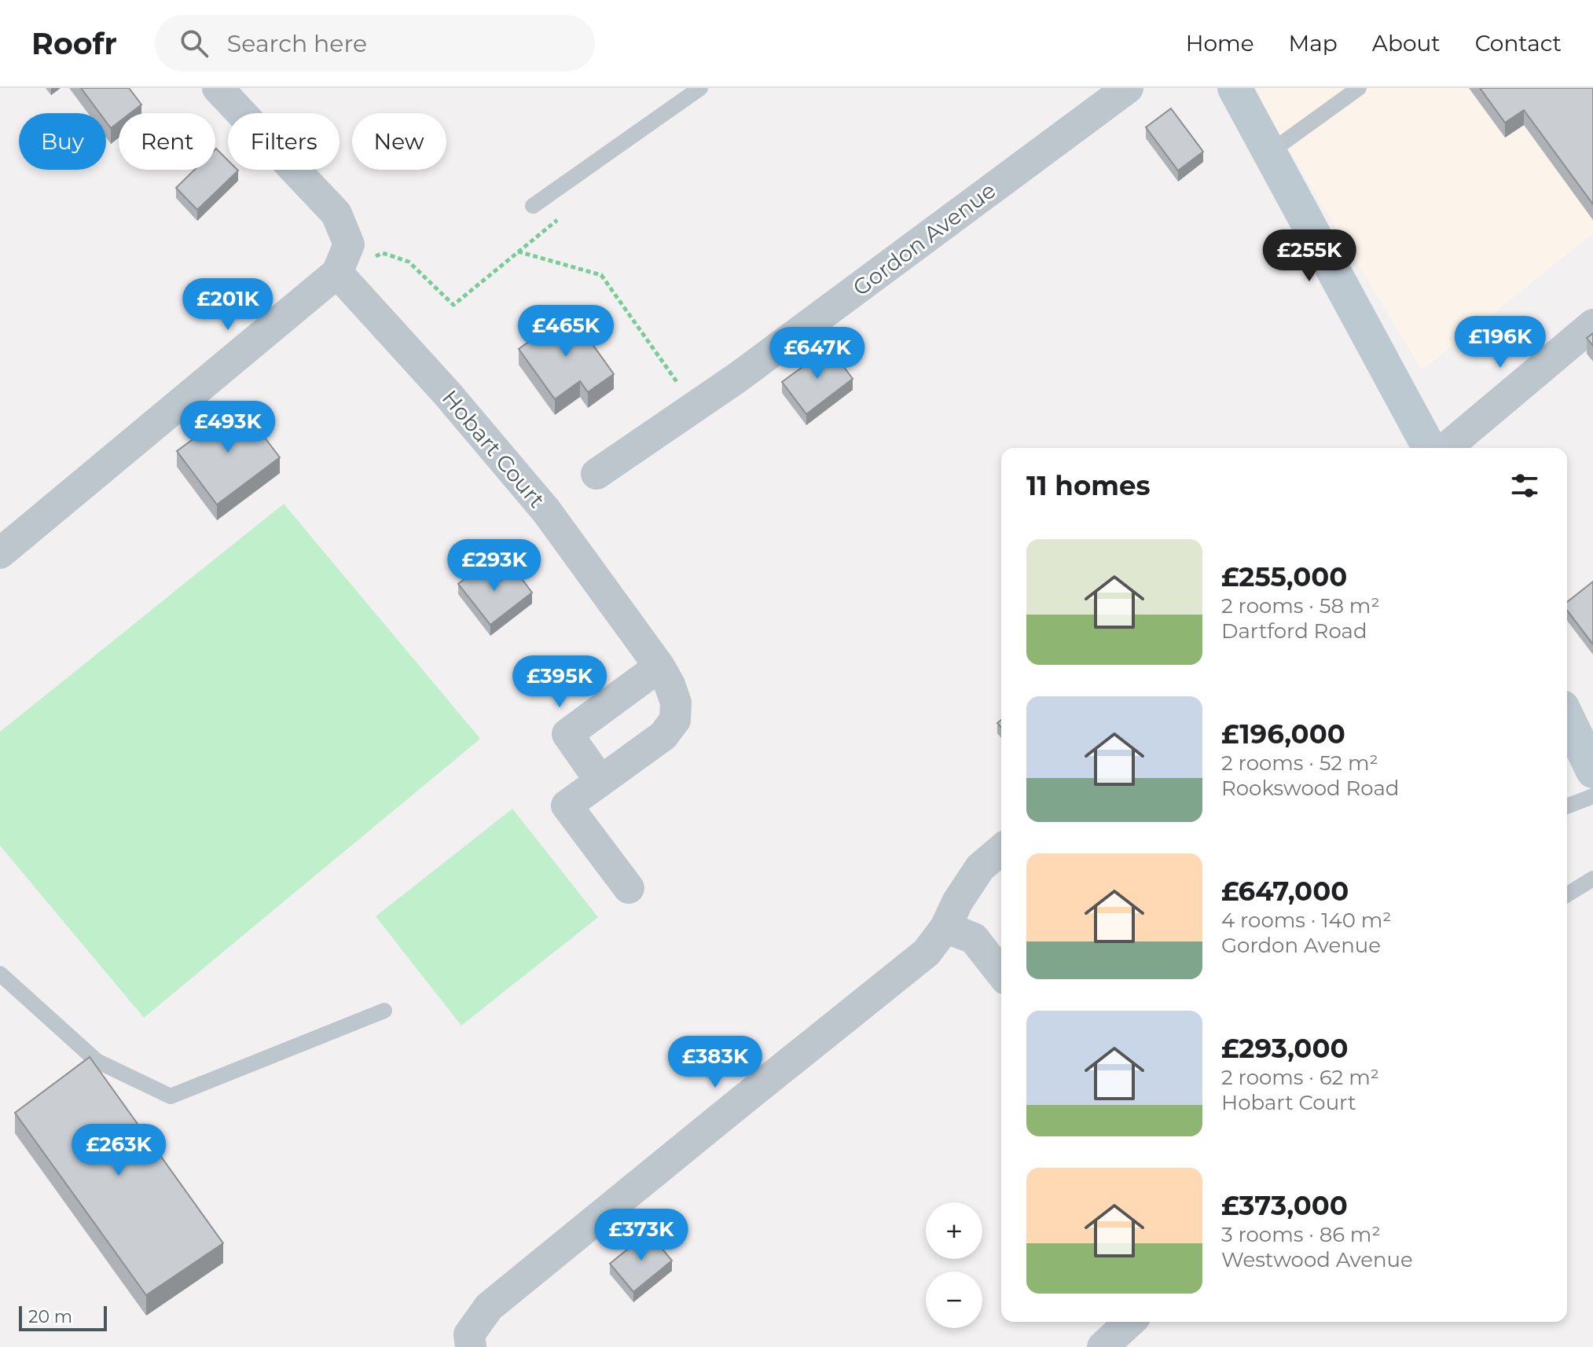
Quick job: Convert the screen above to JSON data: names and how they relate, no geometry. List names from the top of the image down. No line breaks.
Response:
{"streets":{"street":["Gordon Avenue","Hobart Court"]},"scale_bar":"20 m","page":{"header":"Roofr","search":"Search here","nav":["Home","Map","About","Contact"],"chip":["Buy","Rent","Filters","New"],"price":["£255K","£201K","£465K","£196K","£647K","£493K","£293K","£395K","£383K","£263K","£373K"],"heading":"11 homes","list":[{"name":"£255,000","note":"2 rooms · 58 m² · Dartford Road"},{"name":"£196,000","note":"2 rooms · 52 m² · Rookswood Road"},{"name":"£647,000","note":"4 rooms · 140 m² · Gordon Avenue"},{"name":"£293,000","note":"2 rooms · 62 m² · Hobart Court"},{"name":"£373,000","note":"3 rooms · 86 m² · Westwood Avenue"}],"map_buttons":["+","−"],"scale":"20 m"}}
